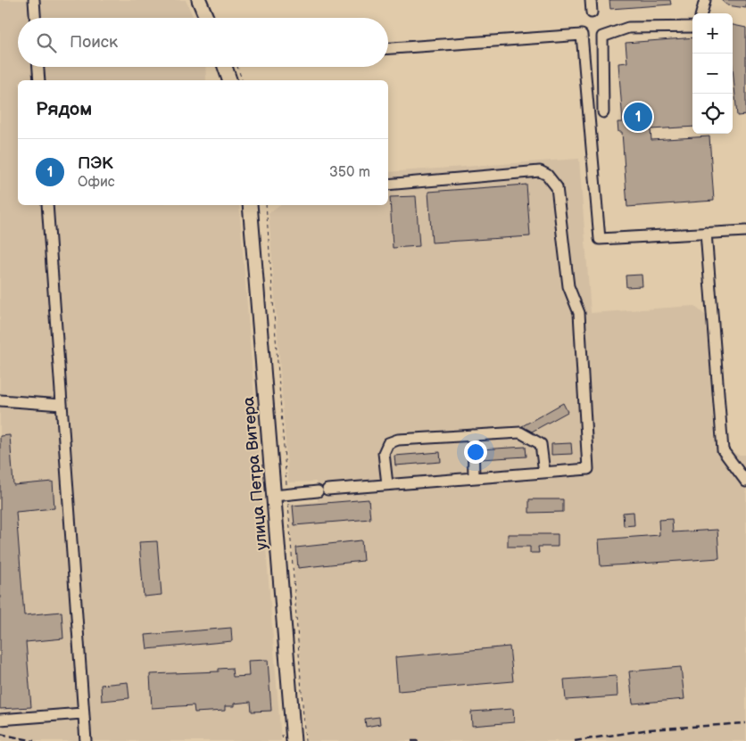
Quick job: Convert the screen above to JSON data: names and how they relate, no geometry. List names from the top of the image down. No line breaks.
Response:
{"streets":{"main road":["улица Петра Витера"]},"page":{"map_buttons":["+","−"],"search":"Поиск","heading":"Рядом","pins":"1","list":[{"mark":"1","name":"ПЭК","note":"Офис","value":"350 m"}]}}
